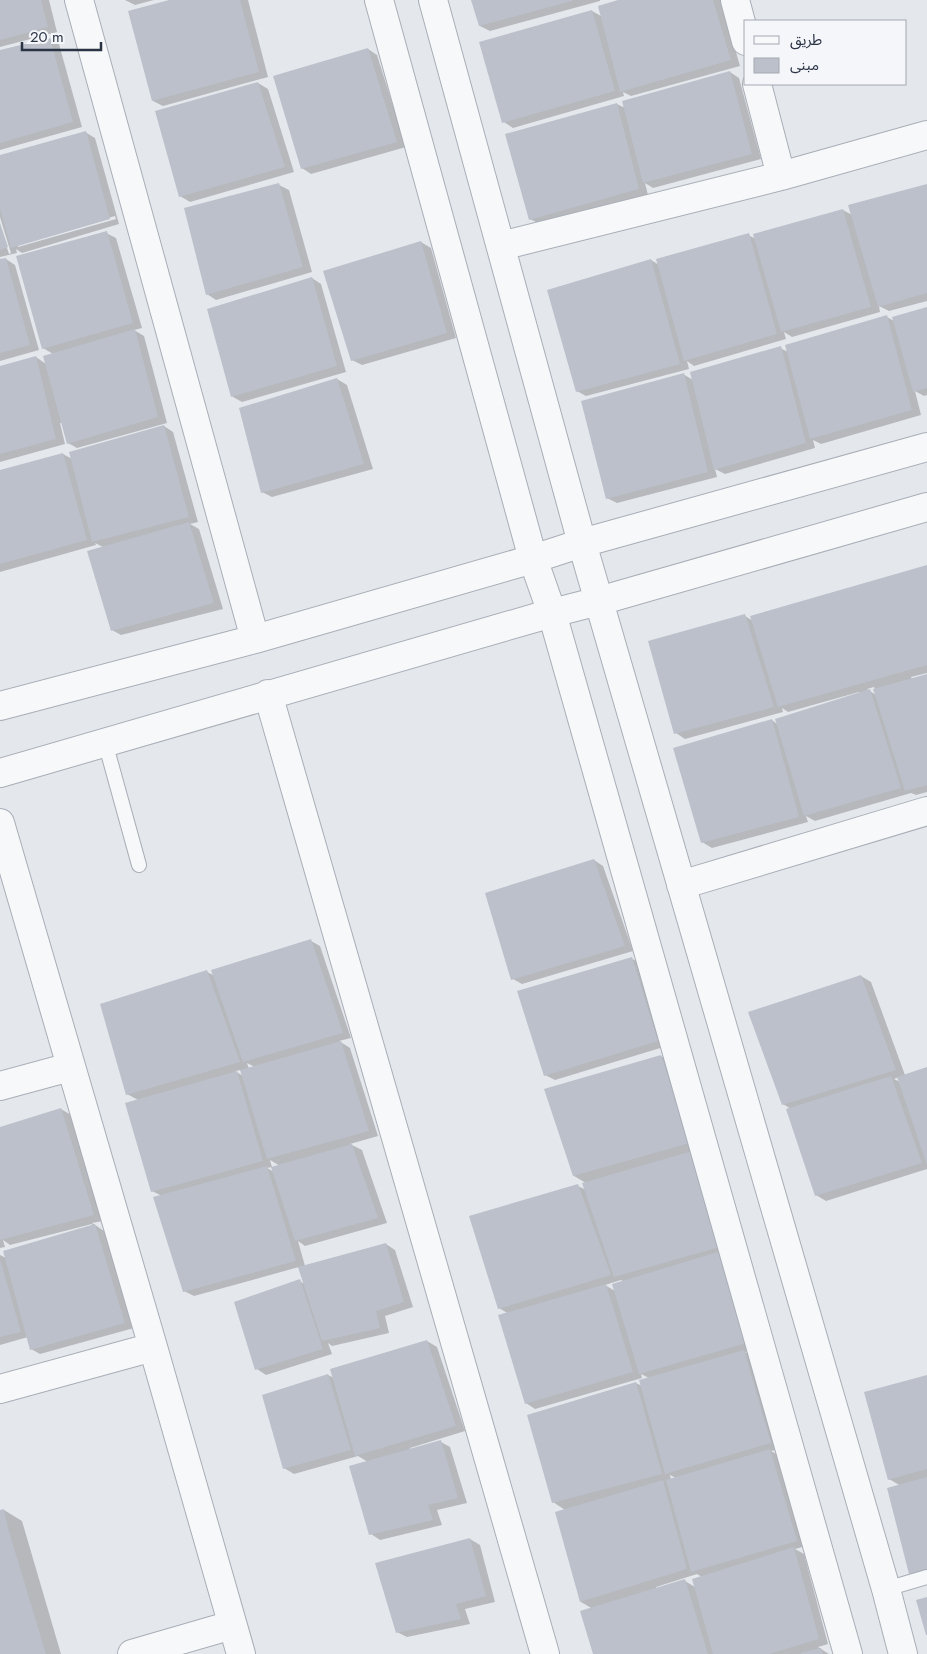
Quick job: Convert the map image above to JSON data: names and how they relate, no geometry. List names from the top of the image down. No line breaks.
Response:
{"legend":["طريق","مبنى"],"scale_bar":"20 m"}
